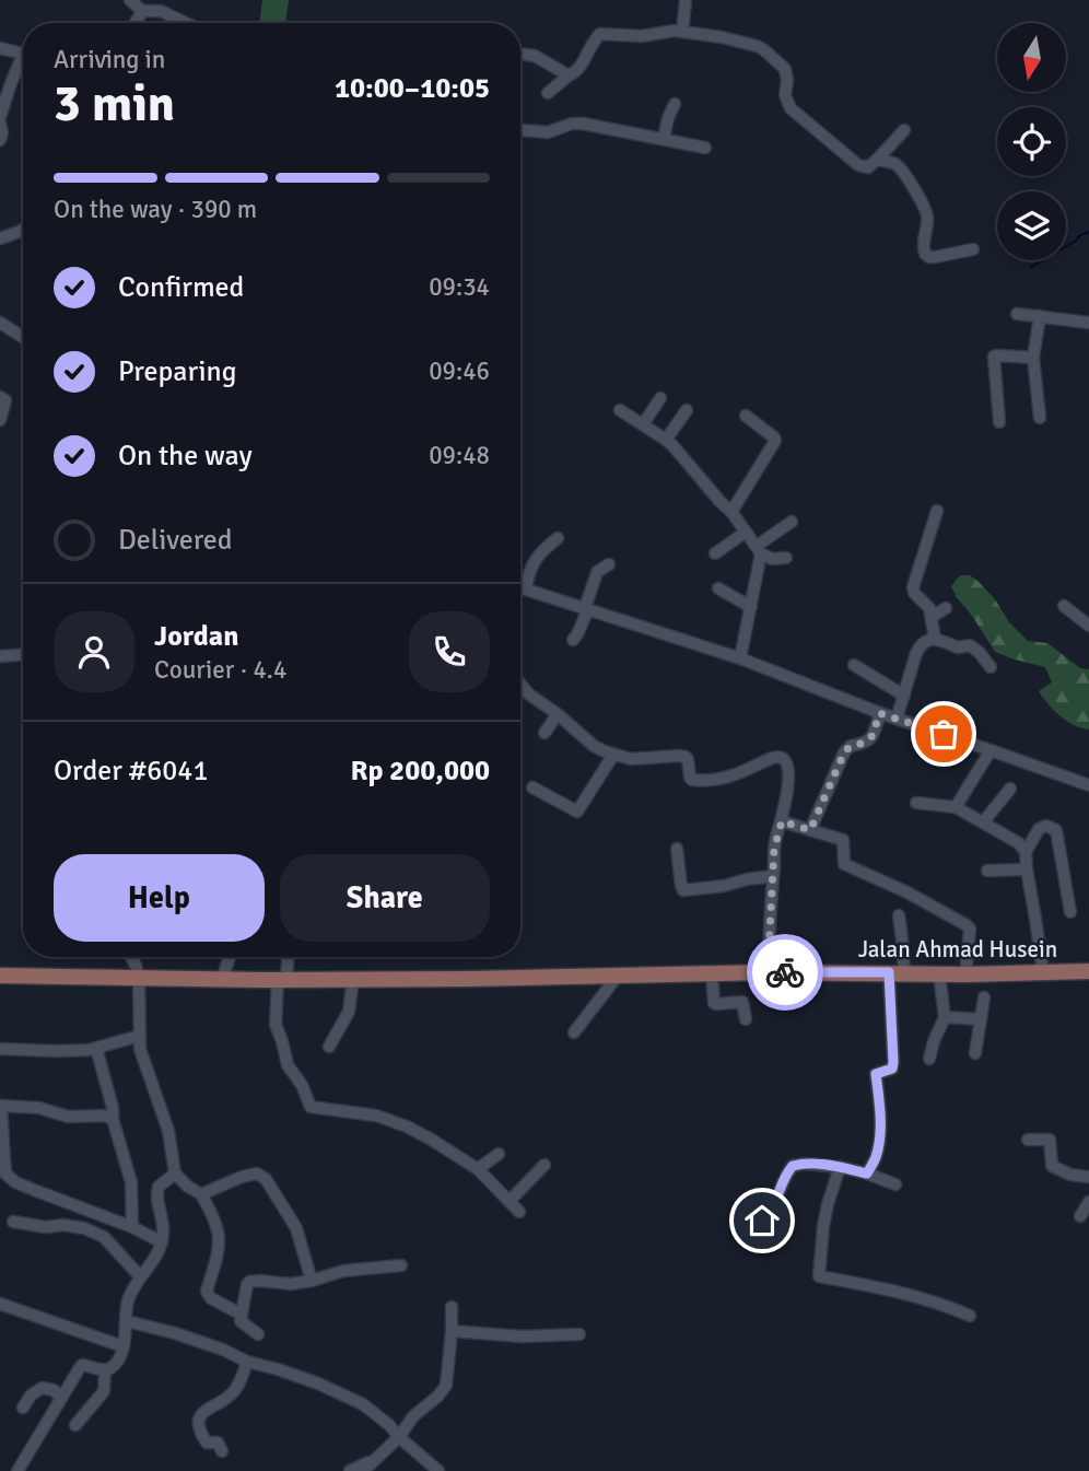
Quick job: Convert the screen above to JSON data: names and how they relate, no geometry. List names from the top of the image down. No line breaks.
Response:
{"streets":{"main road":["Jalan Ahmad Husein"]},"north":"bottom","page":{"heading":["3 min","Arriving in","10:00–10:05"],"panel":["Jordan","Courier · 4.4","Order #6041","Rp 200,000"],"bar":"On the way · 390 m","list":[["Confirmed","09:34"],["Preparing","09:46"],["On the way","09:48"],"Delivered"],"buttons":["Help","Share"]}}
